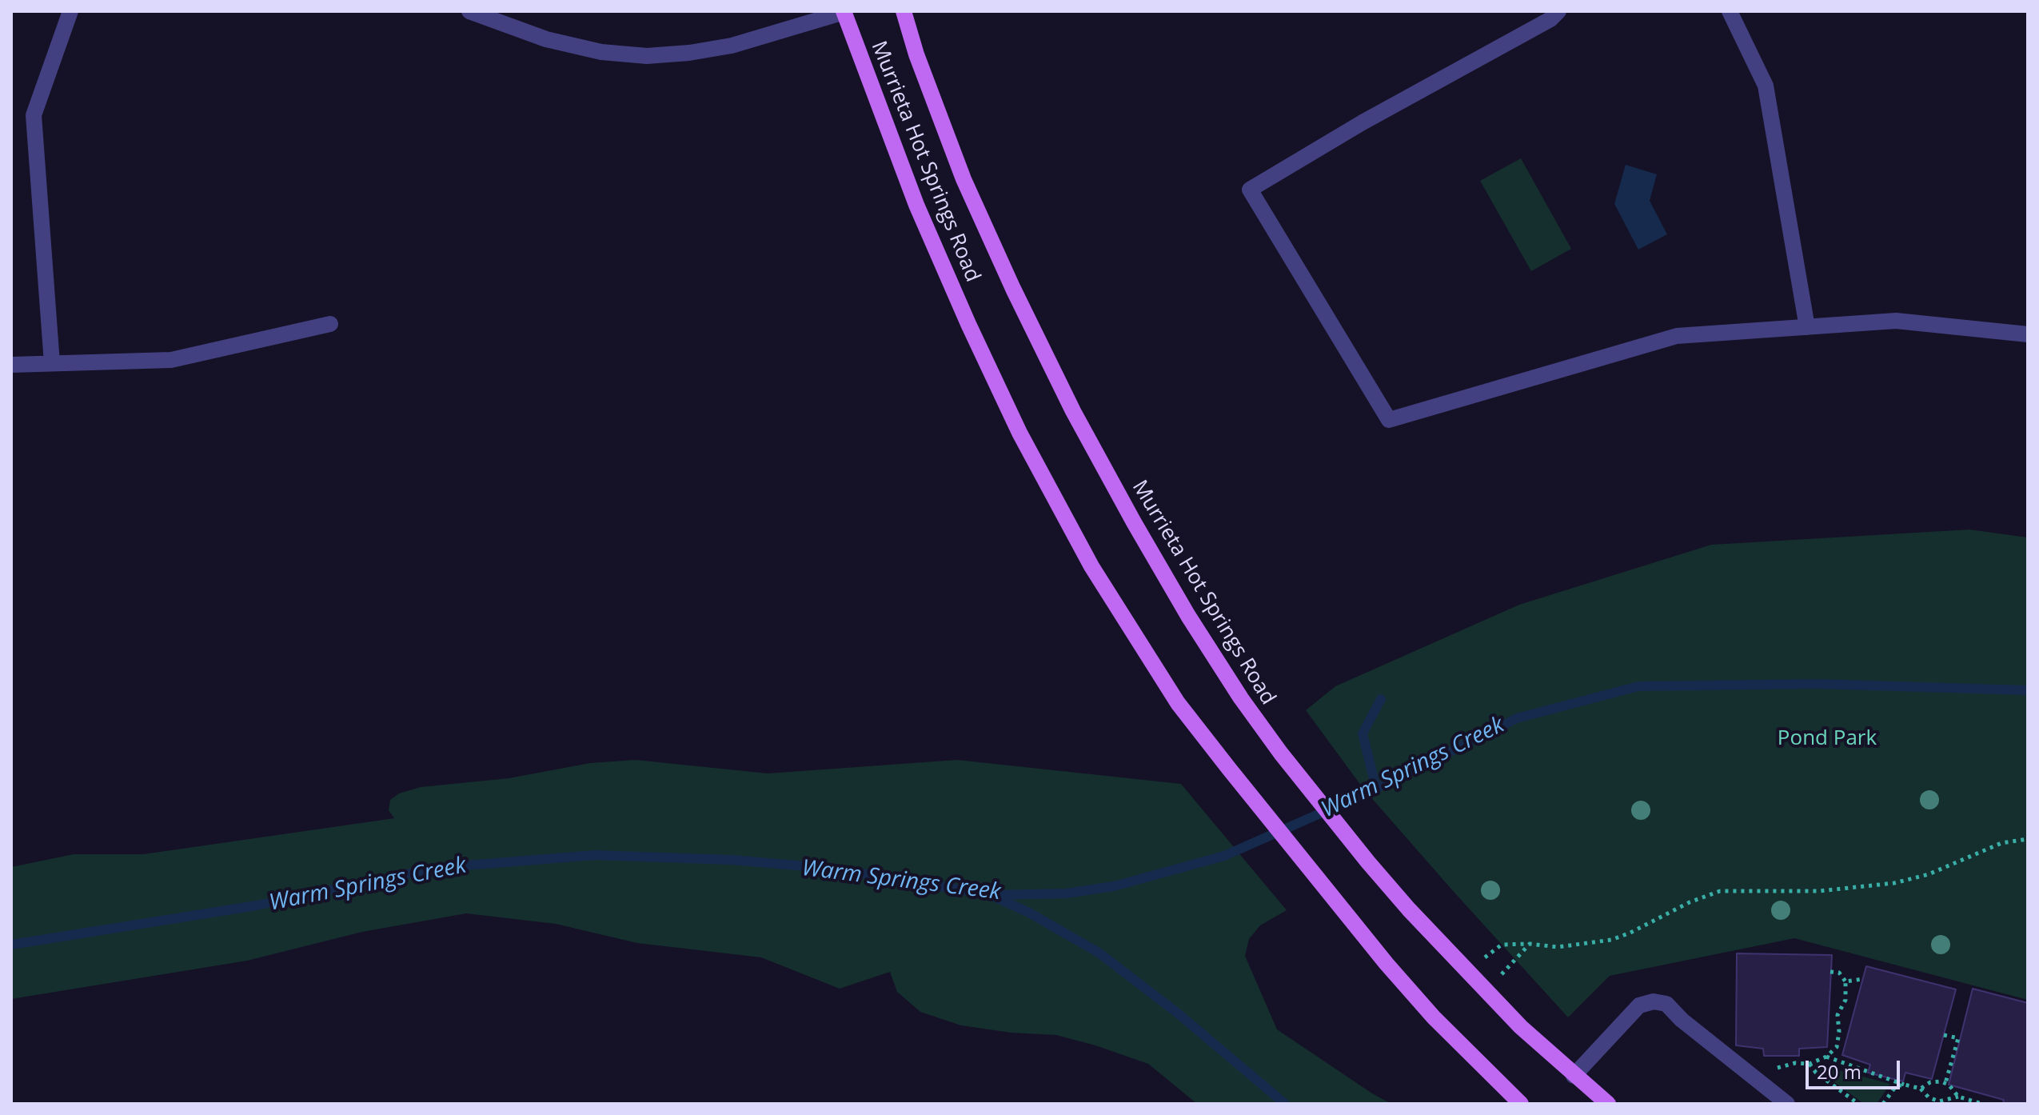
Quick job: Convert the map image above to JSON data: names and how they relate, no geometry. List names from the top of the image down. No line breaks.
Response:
{"streets":{"main road":["Murrieta Hot Springs Road"]},"water":["Warm Springs Creek"],"parks":["Pond Park"],"scale_bar":"20 m"}
